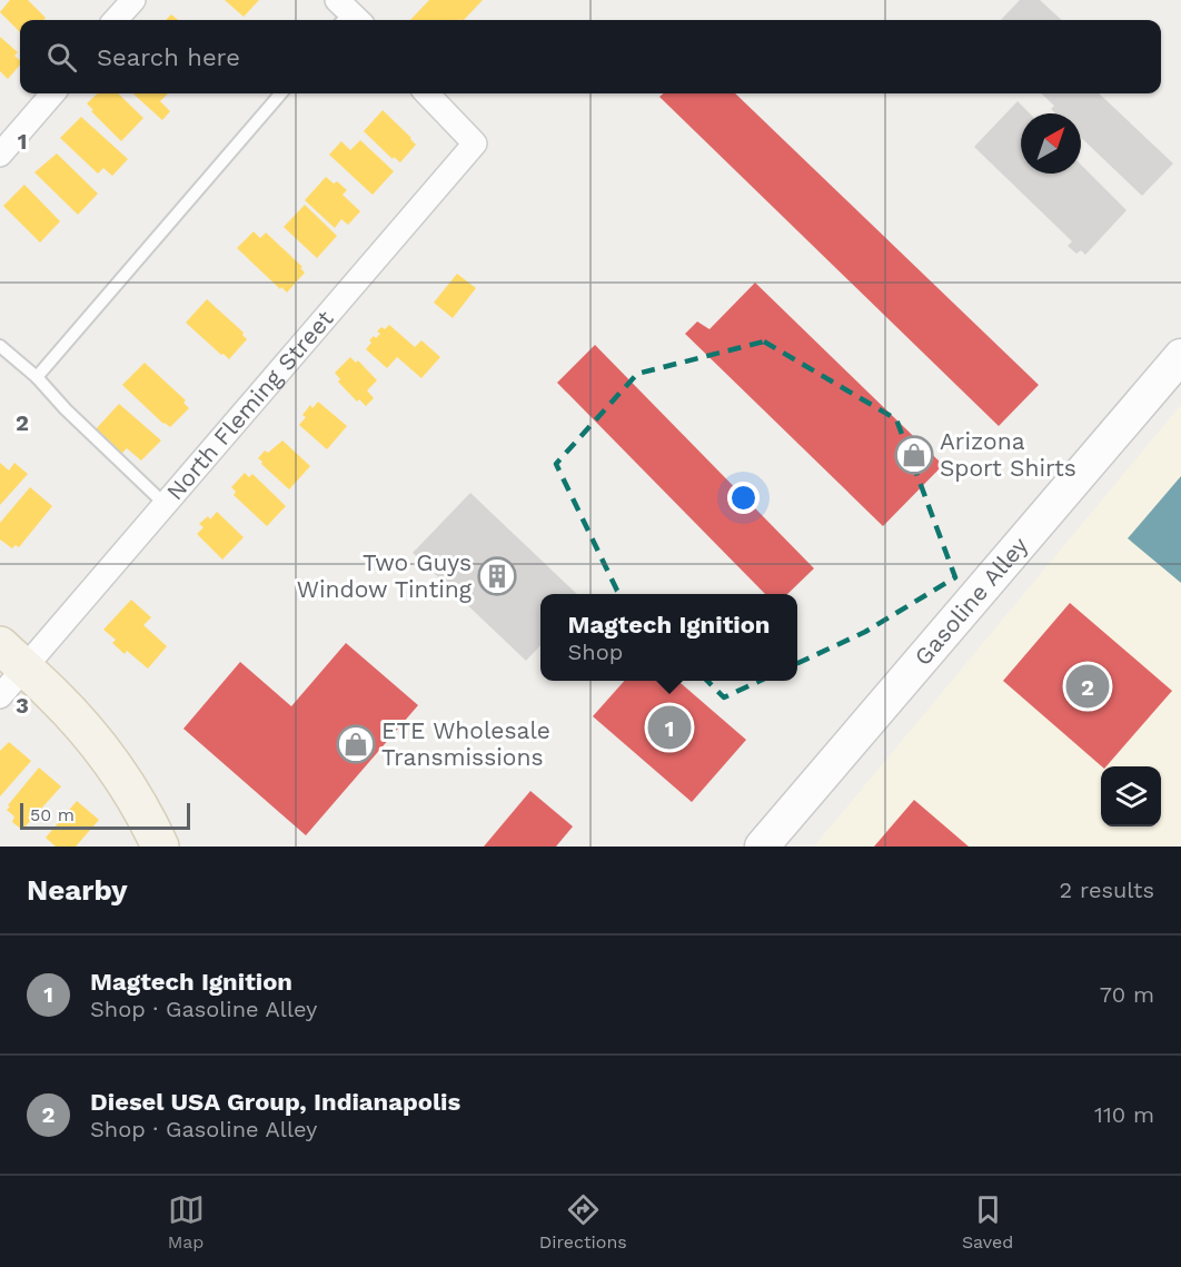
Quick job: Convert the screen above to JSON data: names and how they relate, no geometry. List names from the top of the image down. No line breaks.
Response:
{"streets":{"street":["North Fleming Street","Gasoline Alley"]},"places":{"shop":["Arizona Sport Shirts","ETE Wholesale Transmissions"],"building":["Two Guys Window Tinting"]},"scale_bar":"50 m","north":"top right","page":{"search":"Search here","popup":["Magtech Ignition","Shop"],"pins":["2","1"],"scale":"50 m","heading":["Nearby","2 results"],"list":[{"mark":"1","name":"Magtech Ignition","note":"Shop · Gasoline Alley","value":"70 m"},{"mark":"2","name":"Diesel USA Group, Indianapolis","note":"Shop · Gasoline Alley","value":"110 m"}],"nav":["Map","Directions","Saved"]},"grid":{"rows":["1","2","3"]}}
